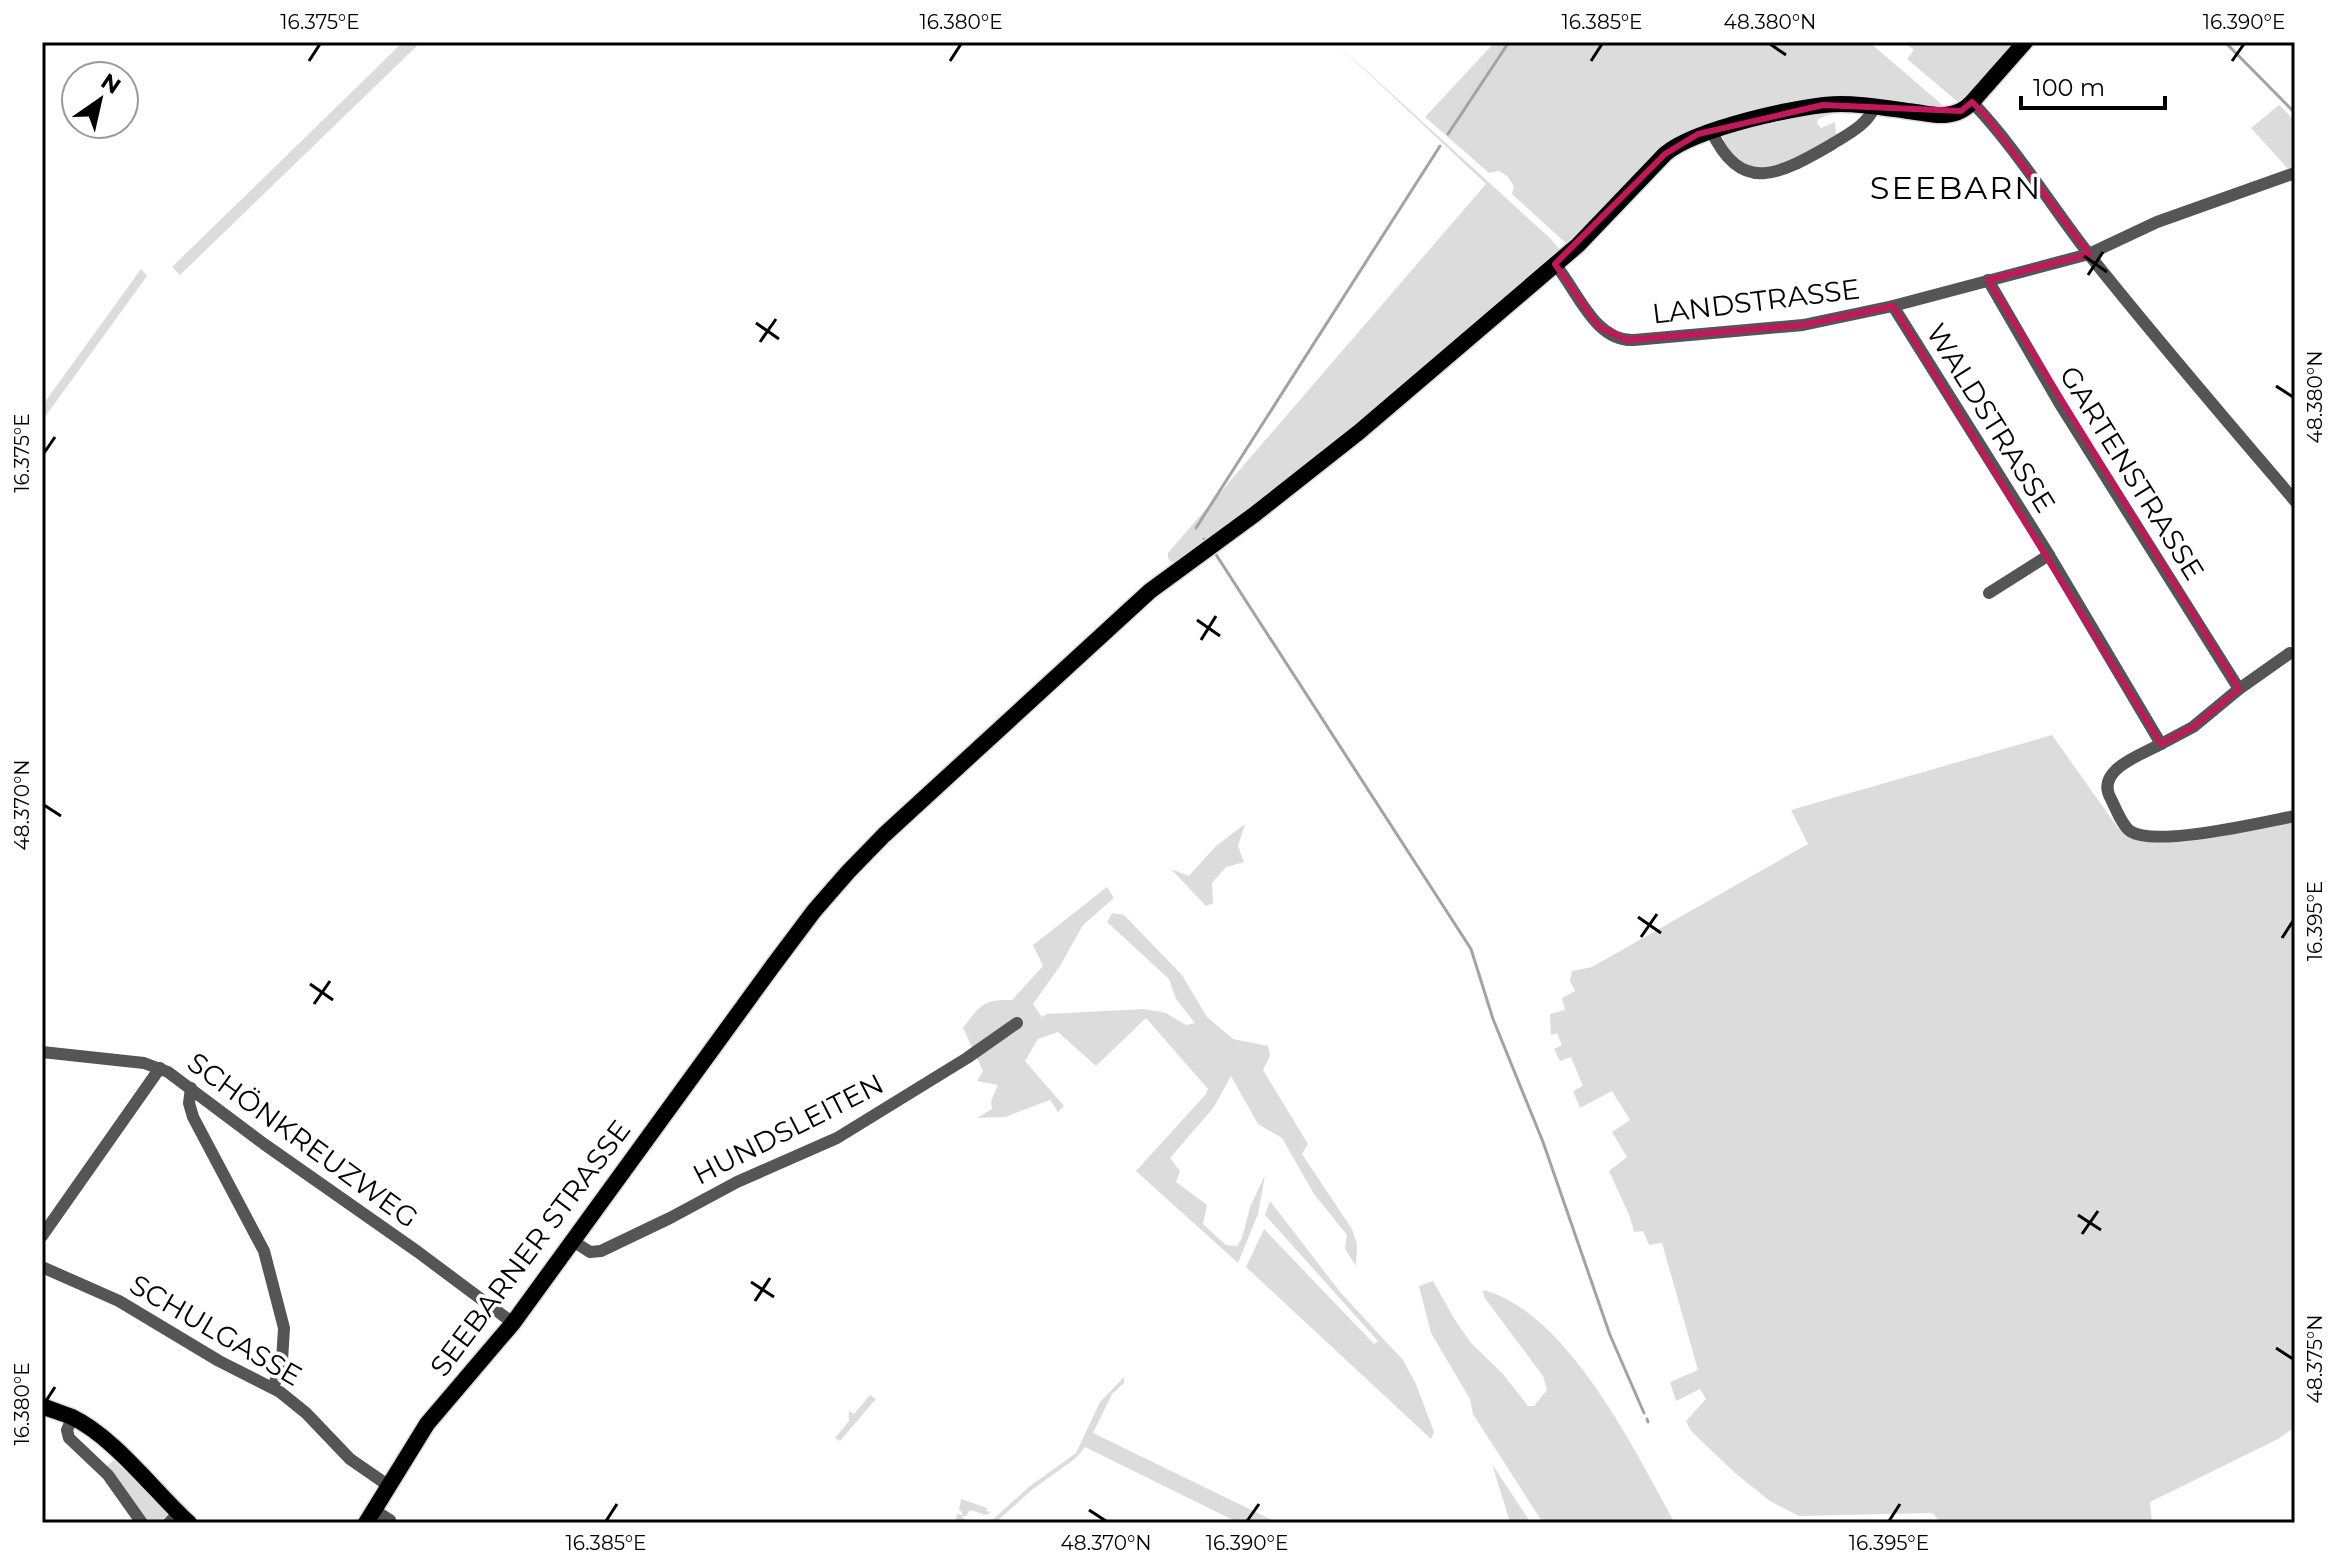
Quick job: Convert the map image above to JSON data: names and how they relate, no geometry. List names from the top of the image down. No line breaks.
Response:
{"streets":{"main road":["SEEBARNER STRASSE"],"street":["LANDSTRASSE","WALDSTRASSE","GARTENSTRASSE","HUNDSLEITEN","SCHÖNKREUZWEG","SCHULGASSE"]},"crossings":[["LANDSTRASSE","WALDSTRASSE"],["LANDSTRASSE","GARTENSTRASSE"],["LANDSTRASSE","SEEBARNER STRASSE"],["HUNDSLEITEN","SEEBARNER STRASSE"],["SCHÖNKREUZWEG","SEEBARNER STRASSE"],["SEEBARNER STRASSE","SCHULGASSE"]],"districts":["SEEBARN"],"scale_bar":"100 m","north":"top right","coordinates":["16.375°E","16.380°E","16.385°E","48.380°N","16.390°E","48.370°N","16.395°E","48.375°N"]}
